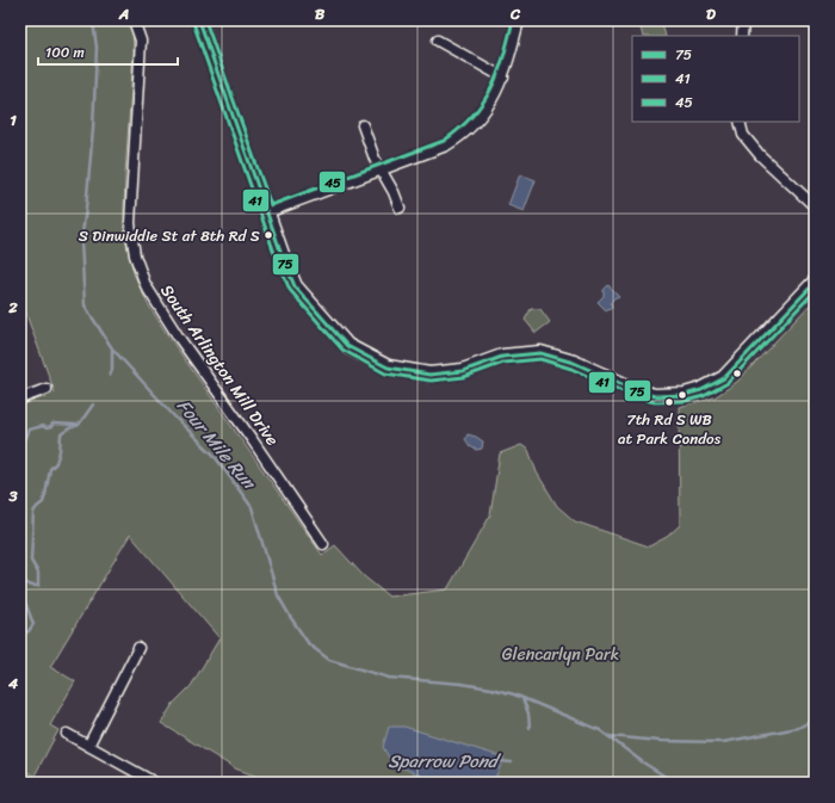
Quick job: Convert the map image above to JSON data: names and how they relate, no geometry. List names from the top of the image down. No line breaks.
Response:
{"streets":{"street":["South Arlington Mill Drive"]},"water":["Four Mile Run","Sparrow Pond"],"parks":["Glencarlyn Park"],"places":["S Dinwiddie St at 8th Rd S","7th Rd S WB at Park Condos"],"lines":["transit line 75","transit line 45","transit line 41"],"legend":["75","41","45"],"scale_bar":"100 m","grid":{"columns":["A","B","C","D"],"rows":["1","2","3","4"]}}
